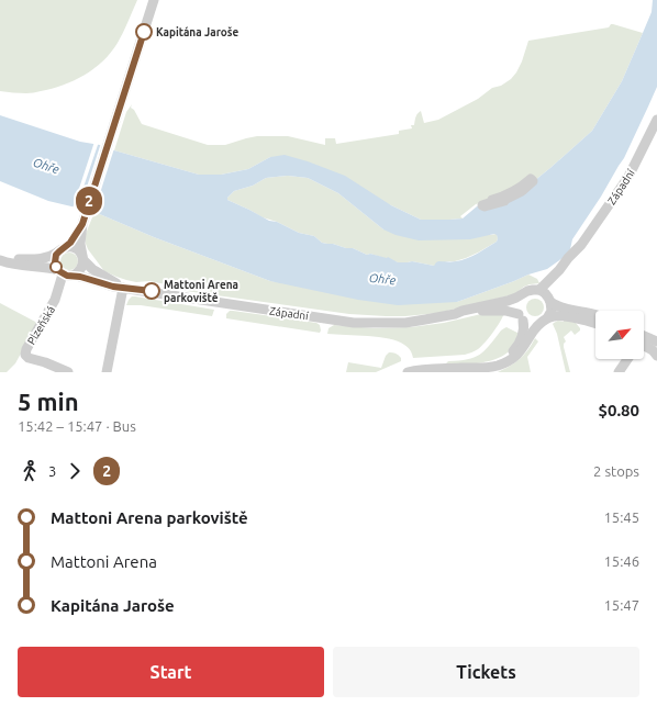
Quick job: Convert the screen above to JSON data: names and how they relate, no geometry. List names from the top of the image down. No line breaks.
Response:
{"streets":{"street":["Západní","Plzeňská"]},"crossings":[["Západní","Plzeňská"]],"water":["Ohře"],"places":["Kapitána Jaroše","Mattoni Arena parkoviště"],"lines":["bus line 2"],"north":"top right","page":{"on_map":"2","heading":["5 min","15:42 – 15:47 · Bus","$0.80"],"legs":["3","2","2 stops"],"list":[{"name":"Mattoni Arena parkoviště","value":"15:45"},{"name":"Mattoni Arena","value":"15:46"},{"name":"Kapitána Jaroše","value":"15:47"}],"buttons":["Start","Tickets"]}}
